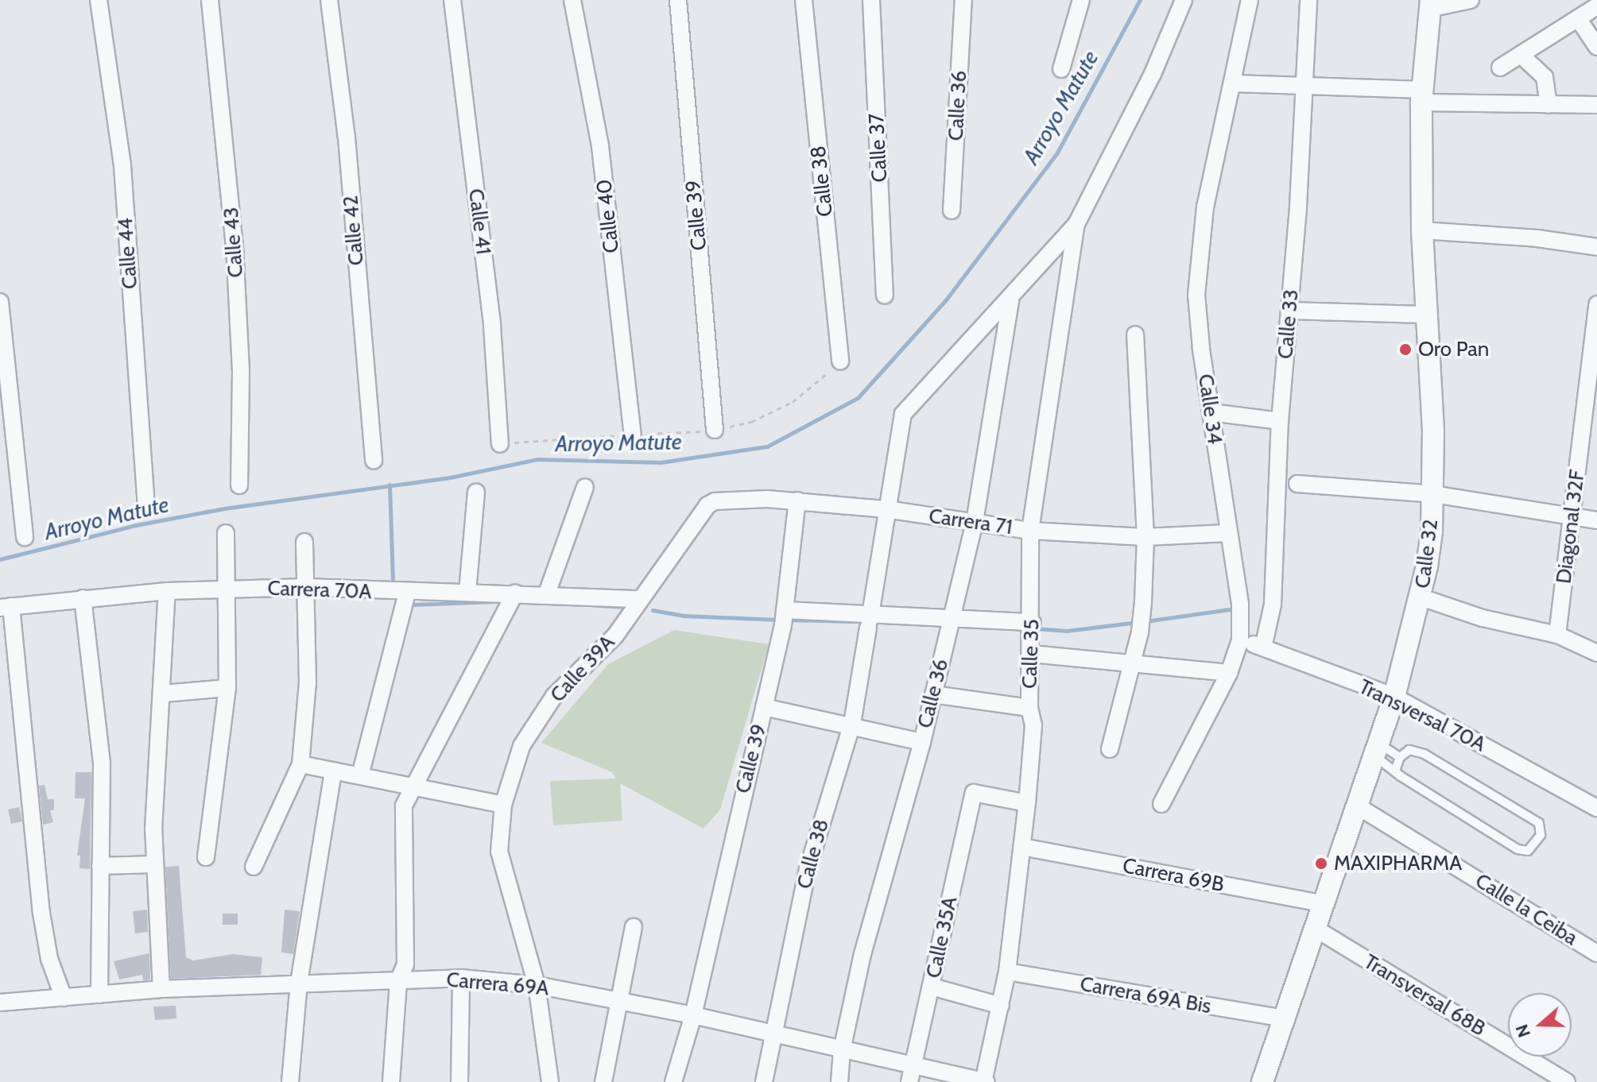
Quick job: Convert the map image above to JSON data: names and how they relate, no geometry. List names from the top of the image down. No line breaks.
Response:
{"streets":{"street":["Calle 36","Calle 37","Calle 38","Calle 39","Calle 40","Calle 41","Calle 42","Calle 43","Calle 44","Calle 33","Calle 34","Carrera 71","Diagonal 32F","Calle 32","Carrera 70A","Calle 35","Calle 39A","Transversal 70A","Carrera 69B","Calle la Ceiba","Calle 35A","Carrera 69A","Carrera 69A Bis","Transversal 68B"]},"crossings":[["Calle 36","Calle 38"],["Calle 36","Carrera 71"],["Calle 36","Carrera 69A"],["Calle 38","Carrera 71"],["Calle 38","Carrera 69A"],["Calle 39","Carrera 71"],["Calle 39","Carrera 69A"],["Calle 33","Transversal 70A"],["Calle 34","Carrera 71"],["Calle 34","Transversal 70A"],["Carrera 71","Calle 35"],["Carrera 71","Calle 39A"],["Calle 32","Transversal 70A"],["Calle 32","Carrera 69B"],["Calle 32","Calle la Ceiba"],["Calle 32","Carrera 69A Bis"],["Calle 32","Transversal 68B"],["Carrera 70A","Calle 39A"],["Calle 35","Carrera 69B"],["Calle 35","Calle 35A"],["Calle 35","Carrera 69A"],["Calle 35","Carrera 69A Bis"],["Calle 39A","Carrera 69A"],["Calle 35A","Carrera 69A"]],"water":["Arroyo Matute"],"places":["Oro Pan","MAXIPHARMA"],"north":"left"}
